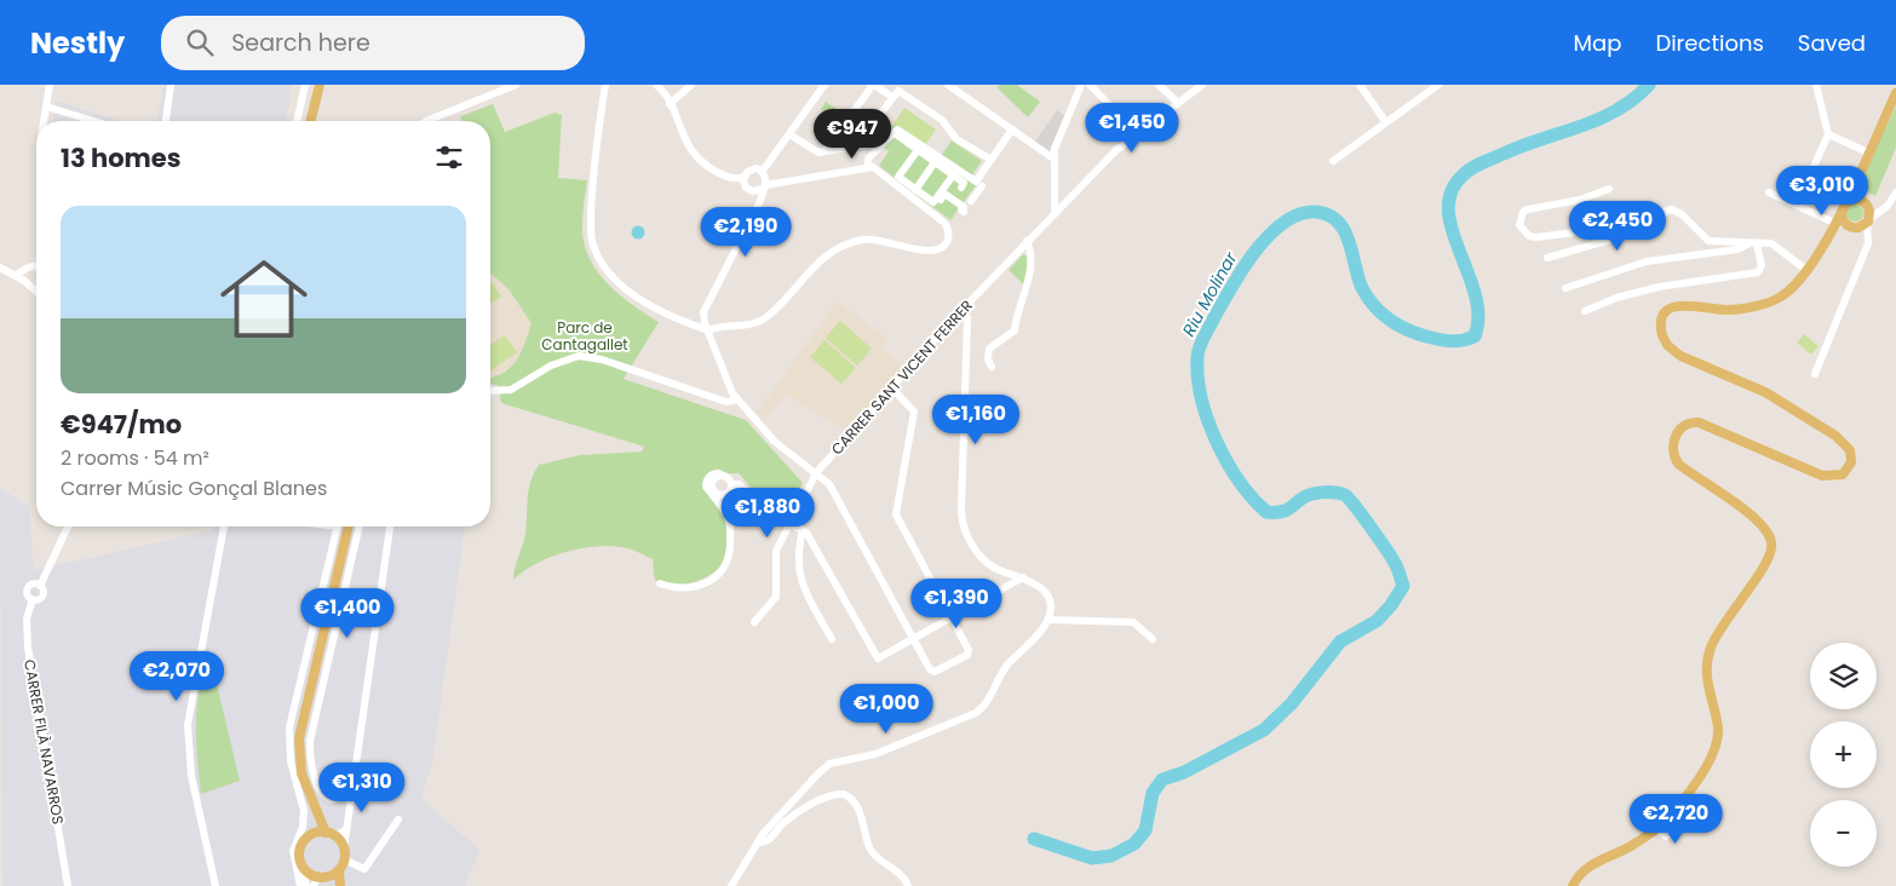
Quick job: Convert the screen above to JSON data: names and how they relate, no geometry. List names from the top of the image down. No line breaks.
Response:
{"streets":{"street":["CARRER SANT VICENT FERRER","CARRER FILÀ NAVARROS"]},"water":["Riu Molinar"],"parks":["Parc de Cantagallet"],"page":{"header":"Nestly","search":"Search here","nav":["Map","Directions","Saved"],"price":["€1,450","€947","€3,010","€2,450","€2,190","€1,160","€1,880","€1,390","€1,400","€2,070","€1,000","€1,310","€2,720"],"heading":"13 homes","list":[{"name":"€947/mo","note":"2 rooms · 54 m² · Carrer Músic Gonçal Blanes"}],"map_buttons":["+","−"]}}
